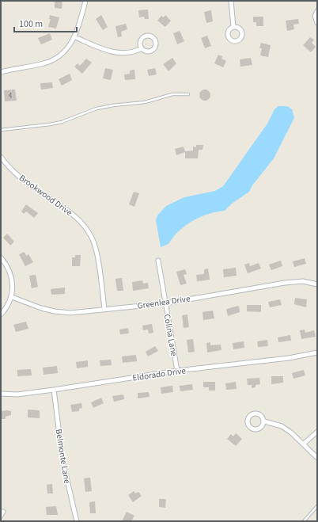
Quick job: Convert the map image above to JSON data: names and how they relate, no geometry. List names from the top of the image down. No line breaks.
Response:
{"streets":{"street":["Brookwood Drive","Greenlea Drive","Colina Lane","Eldorado Drive","Belmonte Lane"]},"crossings":[["Brookwood Drive","Greenlea Drive"],["Greenlea Drive","Colina Lane"],["Colina Lane","Eldorado Drive"],["Eldorado Drive","Belmonte Lane"]],"house_numbers":["4"],"scale_bar":"100 m"}
